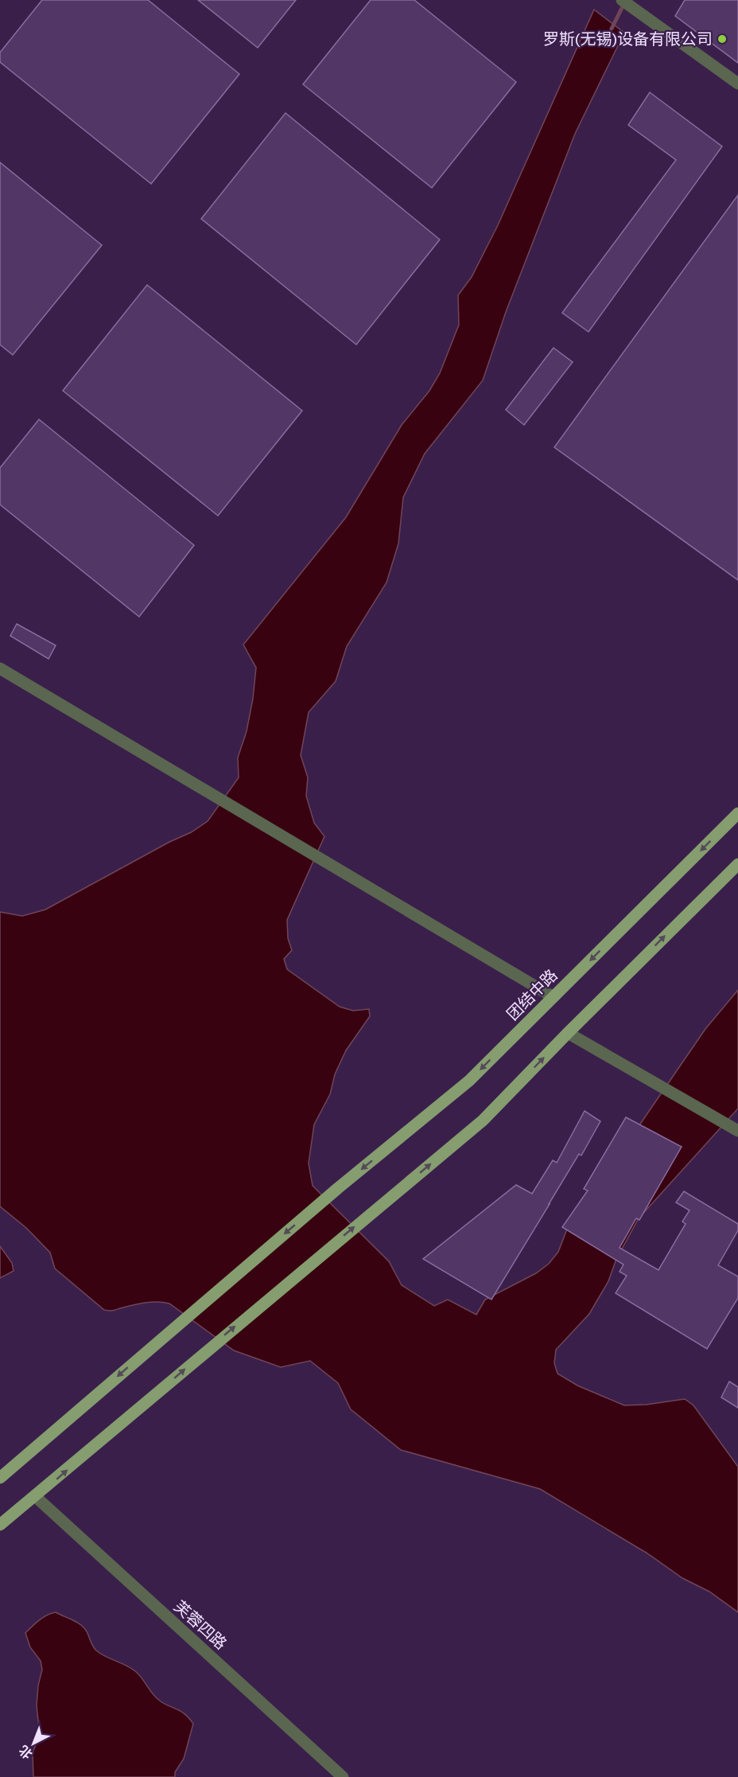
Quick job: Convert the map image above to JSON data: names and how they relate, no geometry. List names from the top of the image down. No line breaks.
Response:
{"streets":{"main road":["团结中路"],"street":["芙蓉四路"]},"places":["罗斯(无锡)设备有限公司"],"north":"bottom left"}
